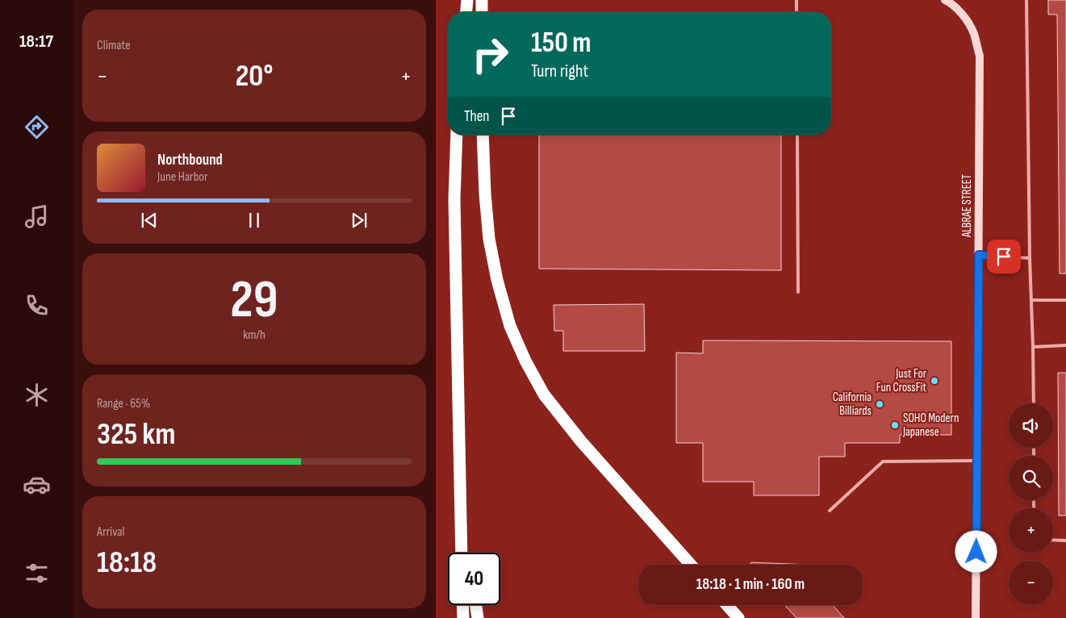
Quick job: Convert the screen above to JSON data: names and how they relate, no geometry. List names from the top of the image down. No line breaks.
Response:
{"streets":{"street":["ALBRAE STREET"]},"places":["Just For Fun CrossFit","California Billiards","SOHO Modern Japanese"],"page":{"tabs":"18:17","tile":["Climate",["29","km/h"],["Range · 65%","325 km"],["Arrival","18:18"]],"turn":["150 m","Turn right"],"heat":["−","20°","+"],"then":"Then","song":["Northbound","June Harbor"],"map_buttons":["+","−"],"limit":"40","trip":"18:18 · 1 min · 160 m"}}
